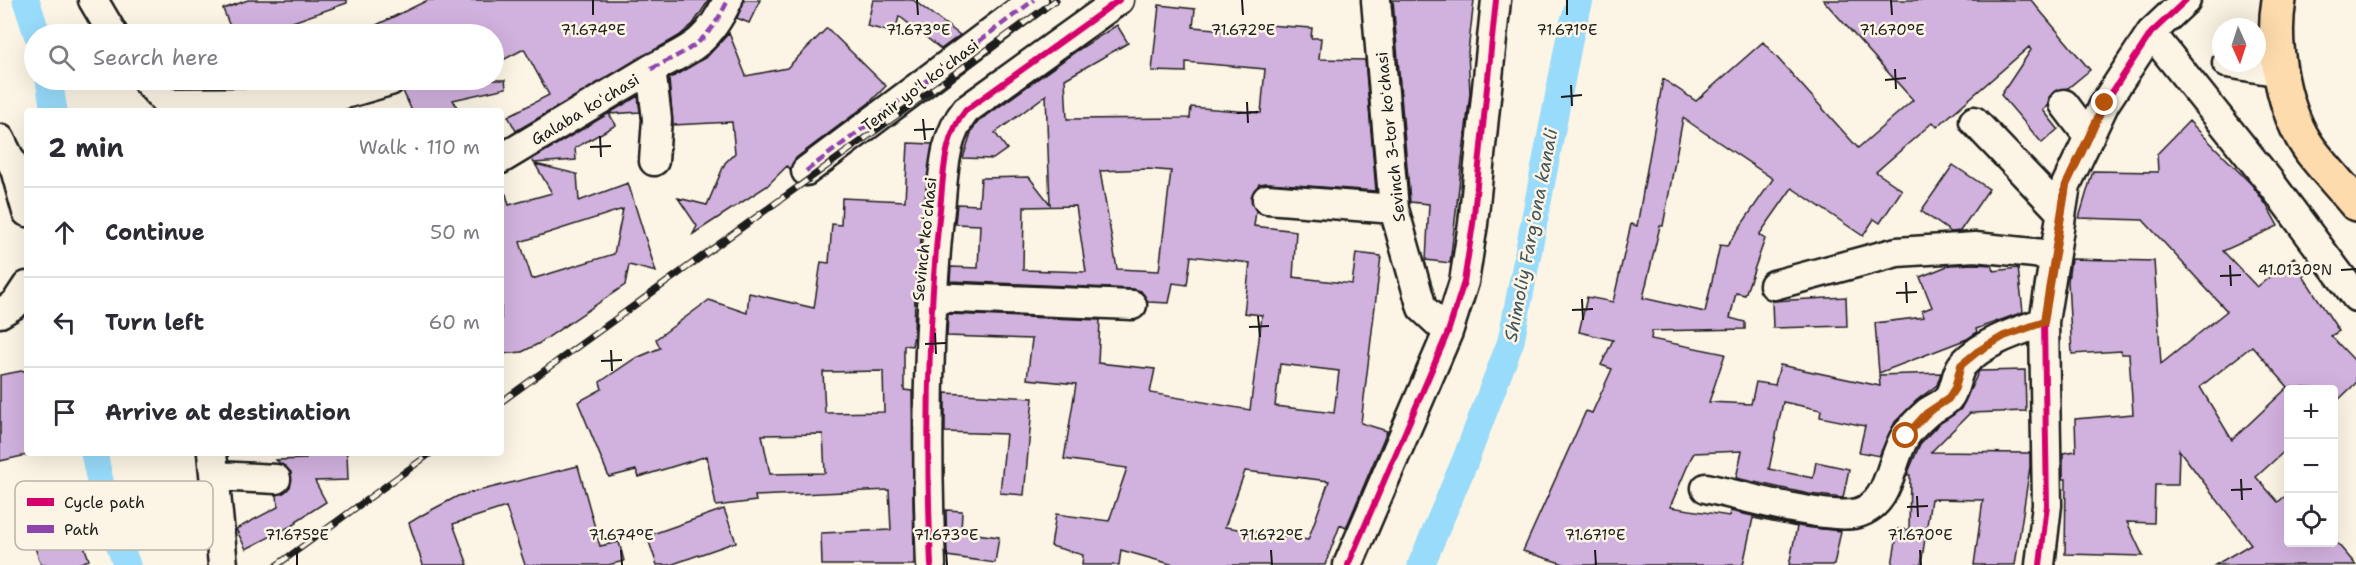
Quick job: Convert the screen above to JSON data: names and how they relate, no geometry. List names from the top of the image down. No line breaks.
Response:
{"streets":{"street":["Temir yoʻl koʻchasi","Galaba koʻchasi","Sevinch 3-tor koʻchasi","Sevinch koʻchasi"]},"water":["Shimoliy Fargʻona kanali"],"legend":["Cycle path","Path"],"north":"bottom","page":{"search":"Search here","heading":["2 min","Walk · 110 m"],"list":[["Continue","50 m"],["Turn left","60 m"],"Arrive at destination"],"map_buttons":["+","−"]},"coordinates":["71.673°E","71.672°E","71.670°E","71.674°E","71.671°E","41.0130°N","71.675°E"]}
